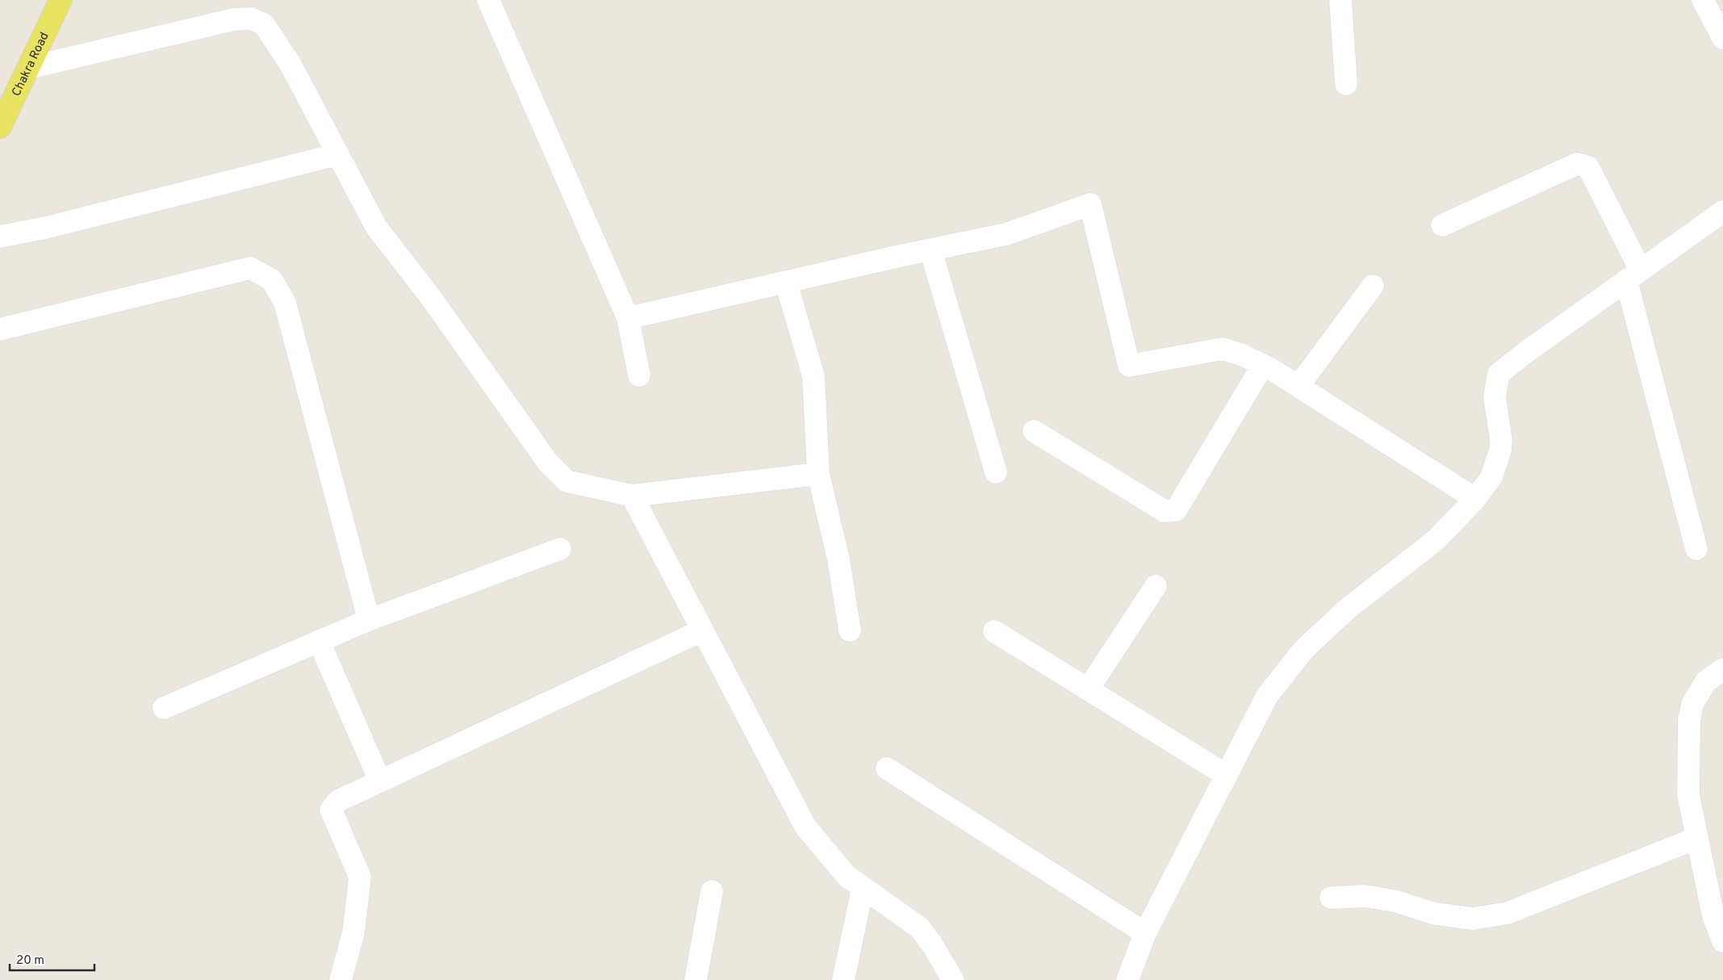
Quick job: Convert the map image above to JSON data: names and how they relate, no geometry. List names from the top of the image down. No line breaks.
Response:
{"streets":{"main road":["Chakra Road"]},"scale_bar":"20 m"}
